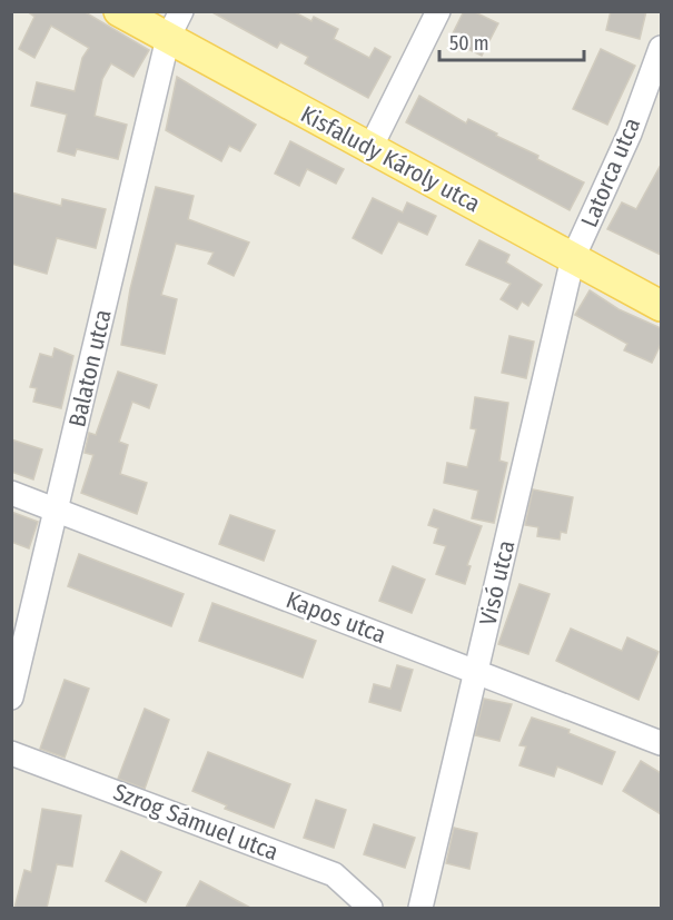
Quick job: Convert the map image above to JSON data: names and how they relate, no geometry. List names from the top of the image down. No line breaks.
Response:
{"streets":{"main road":["Kisfaludy Károly utca"],"street":["Latorca utca","Balaton utca","Visó utca","Kapos utca","Szrog Sámuel utca"]},"crossings":[["Kisfaludy Károly utca","Latorca utca"],["Kisfaludy Károly utca","Balaton utca"],["Kisfaludy Károly utca","Visó utca"],["Latorca utca","Visó utca"],["Balaton utca","Kapos utca"],["Visó utca","Kapos utca"]],"scale_bar":"50 m"}
